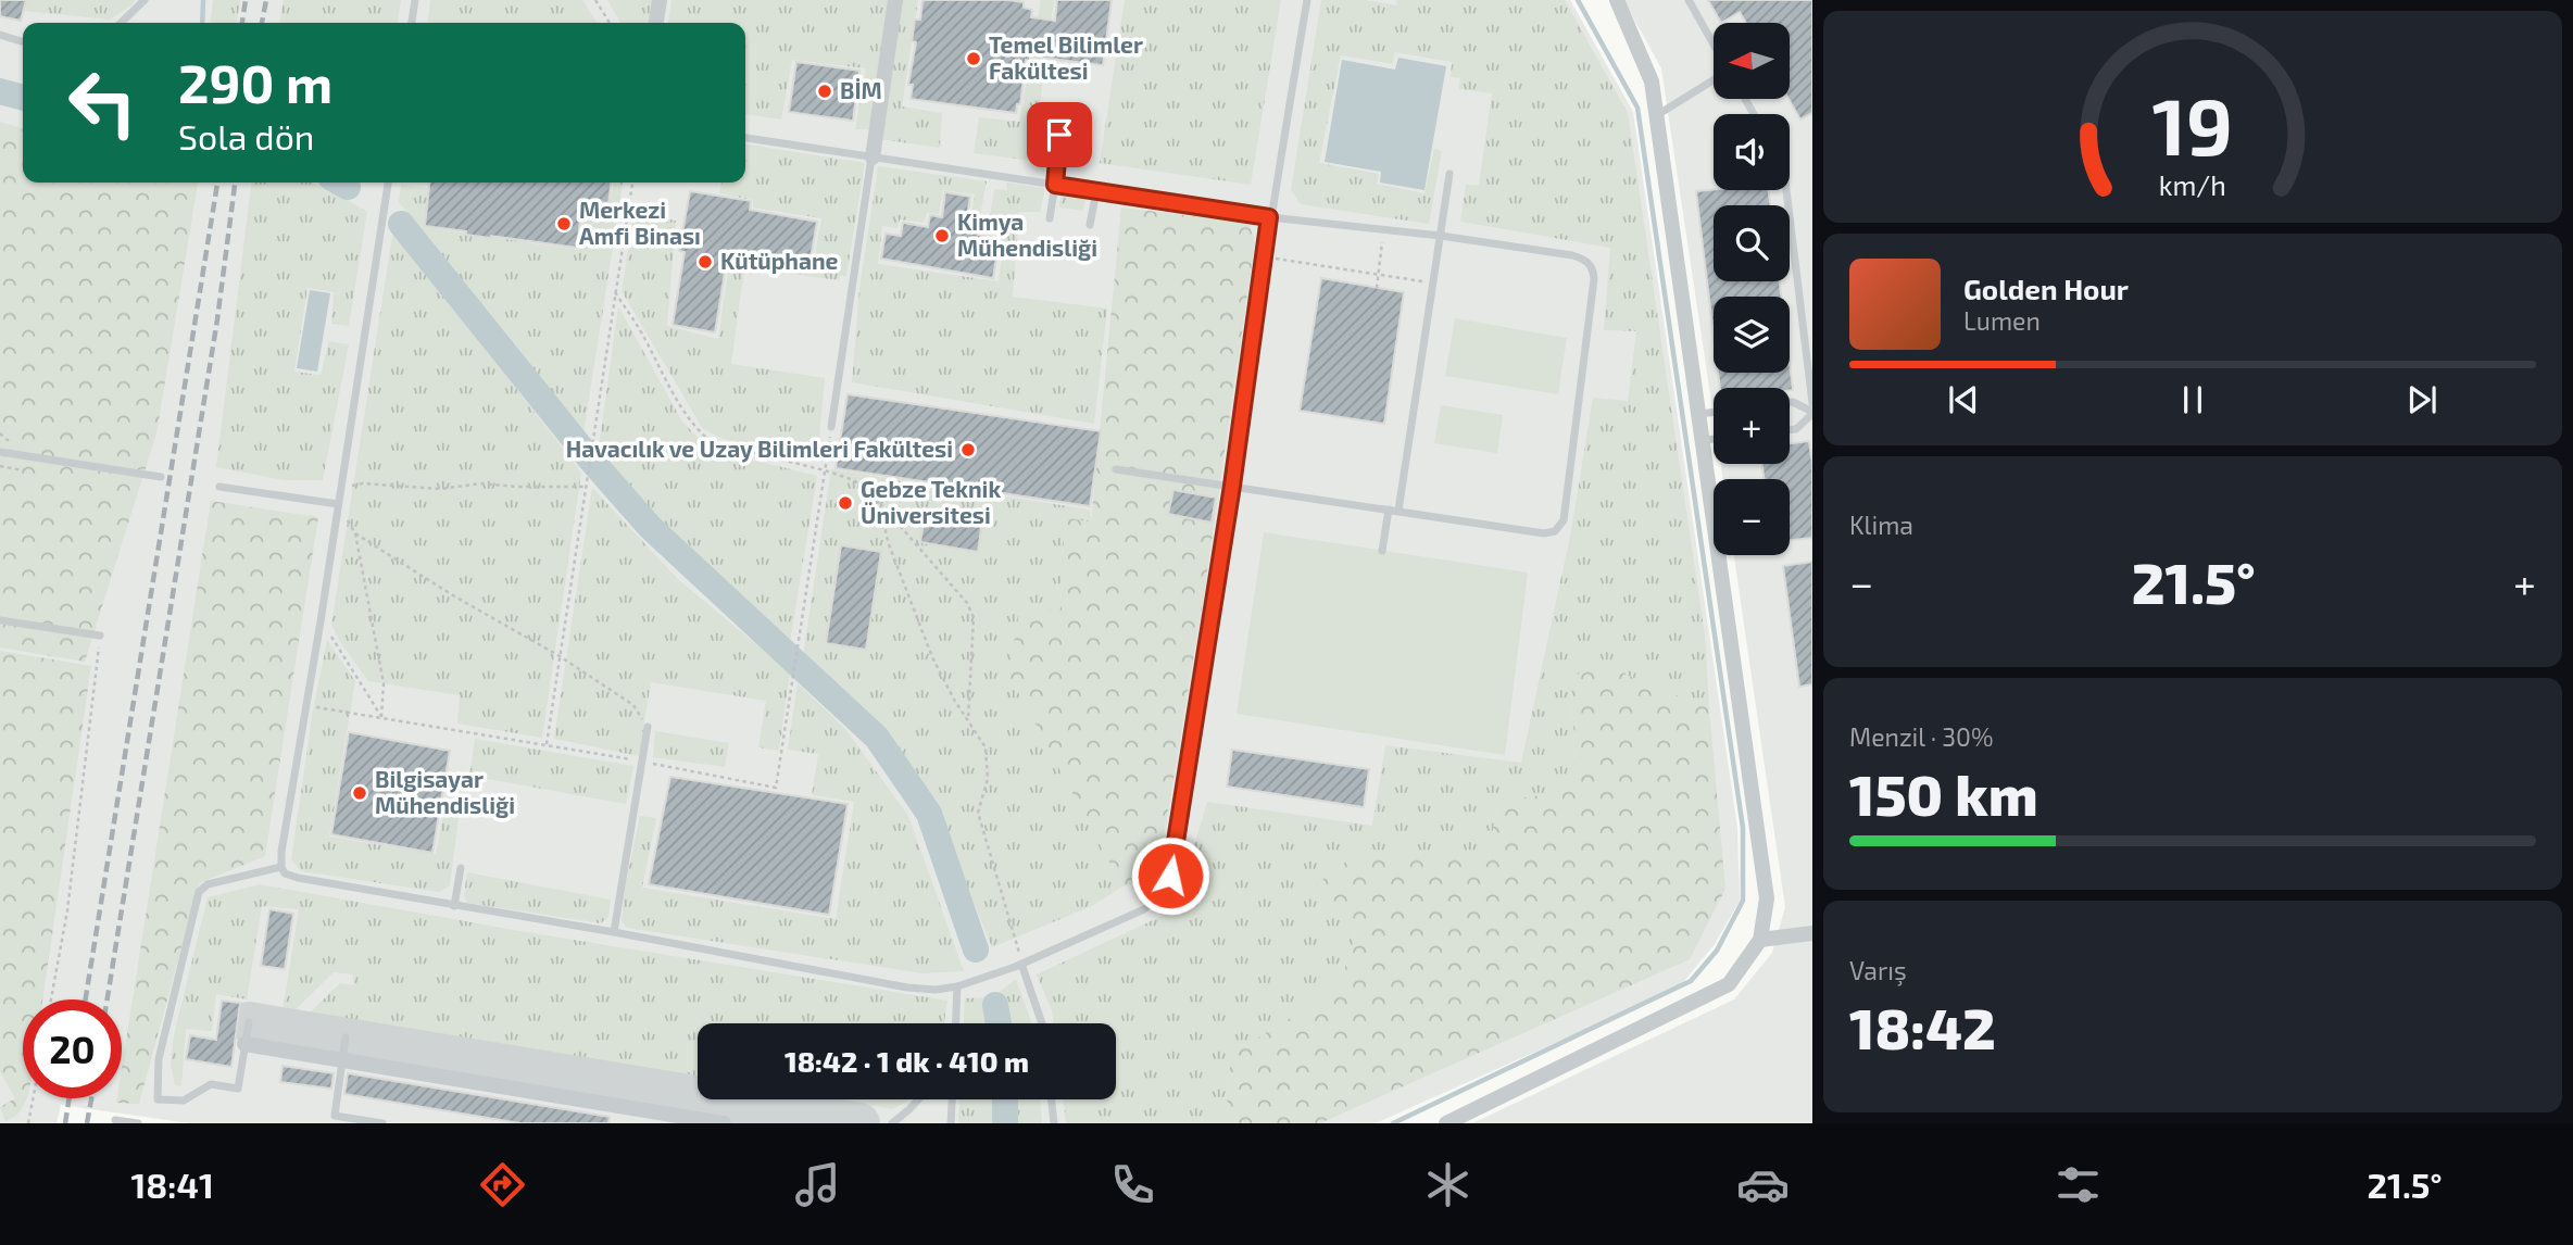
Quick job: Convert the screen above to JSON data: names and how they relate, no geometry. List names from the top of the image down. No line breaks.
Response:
{"places":["Temel Bilimler Fakültesi","BİM","Merkezi Amfi Binası","Kimya Mühendisliği","Kütüphane","Havacılık ve Uzay Bilimleri Fakültesi","Gebze Teknik Üniversitesi","Bilgisayar Mühendisliği"],"north":"left","page":{"map_buttons":["+","−"],"turn":["290 m","Sola dön"],"song":["Golden Hour","Lumen"],"tile":["Klima",["Menzil · 30%","150 km"],["Varış","18:42"]],"heat":["−","21.5°","+"],"limit":"20","trip":"18:42 · 1 dk · 410 m","tabs":["18:41","21.5°"],"gauge":["19","km/h"]}}
